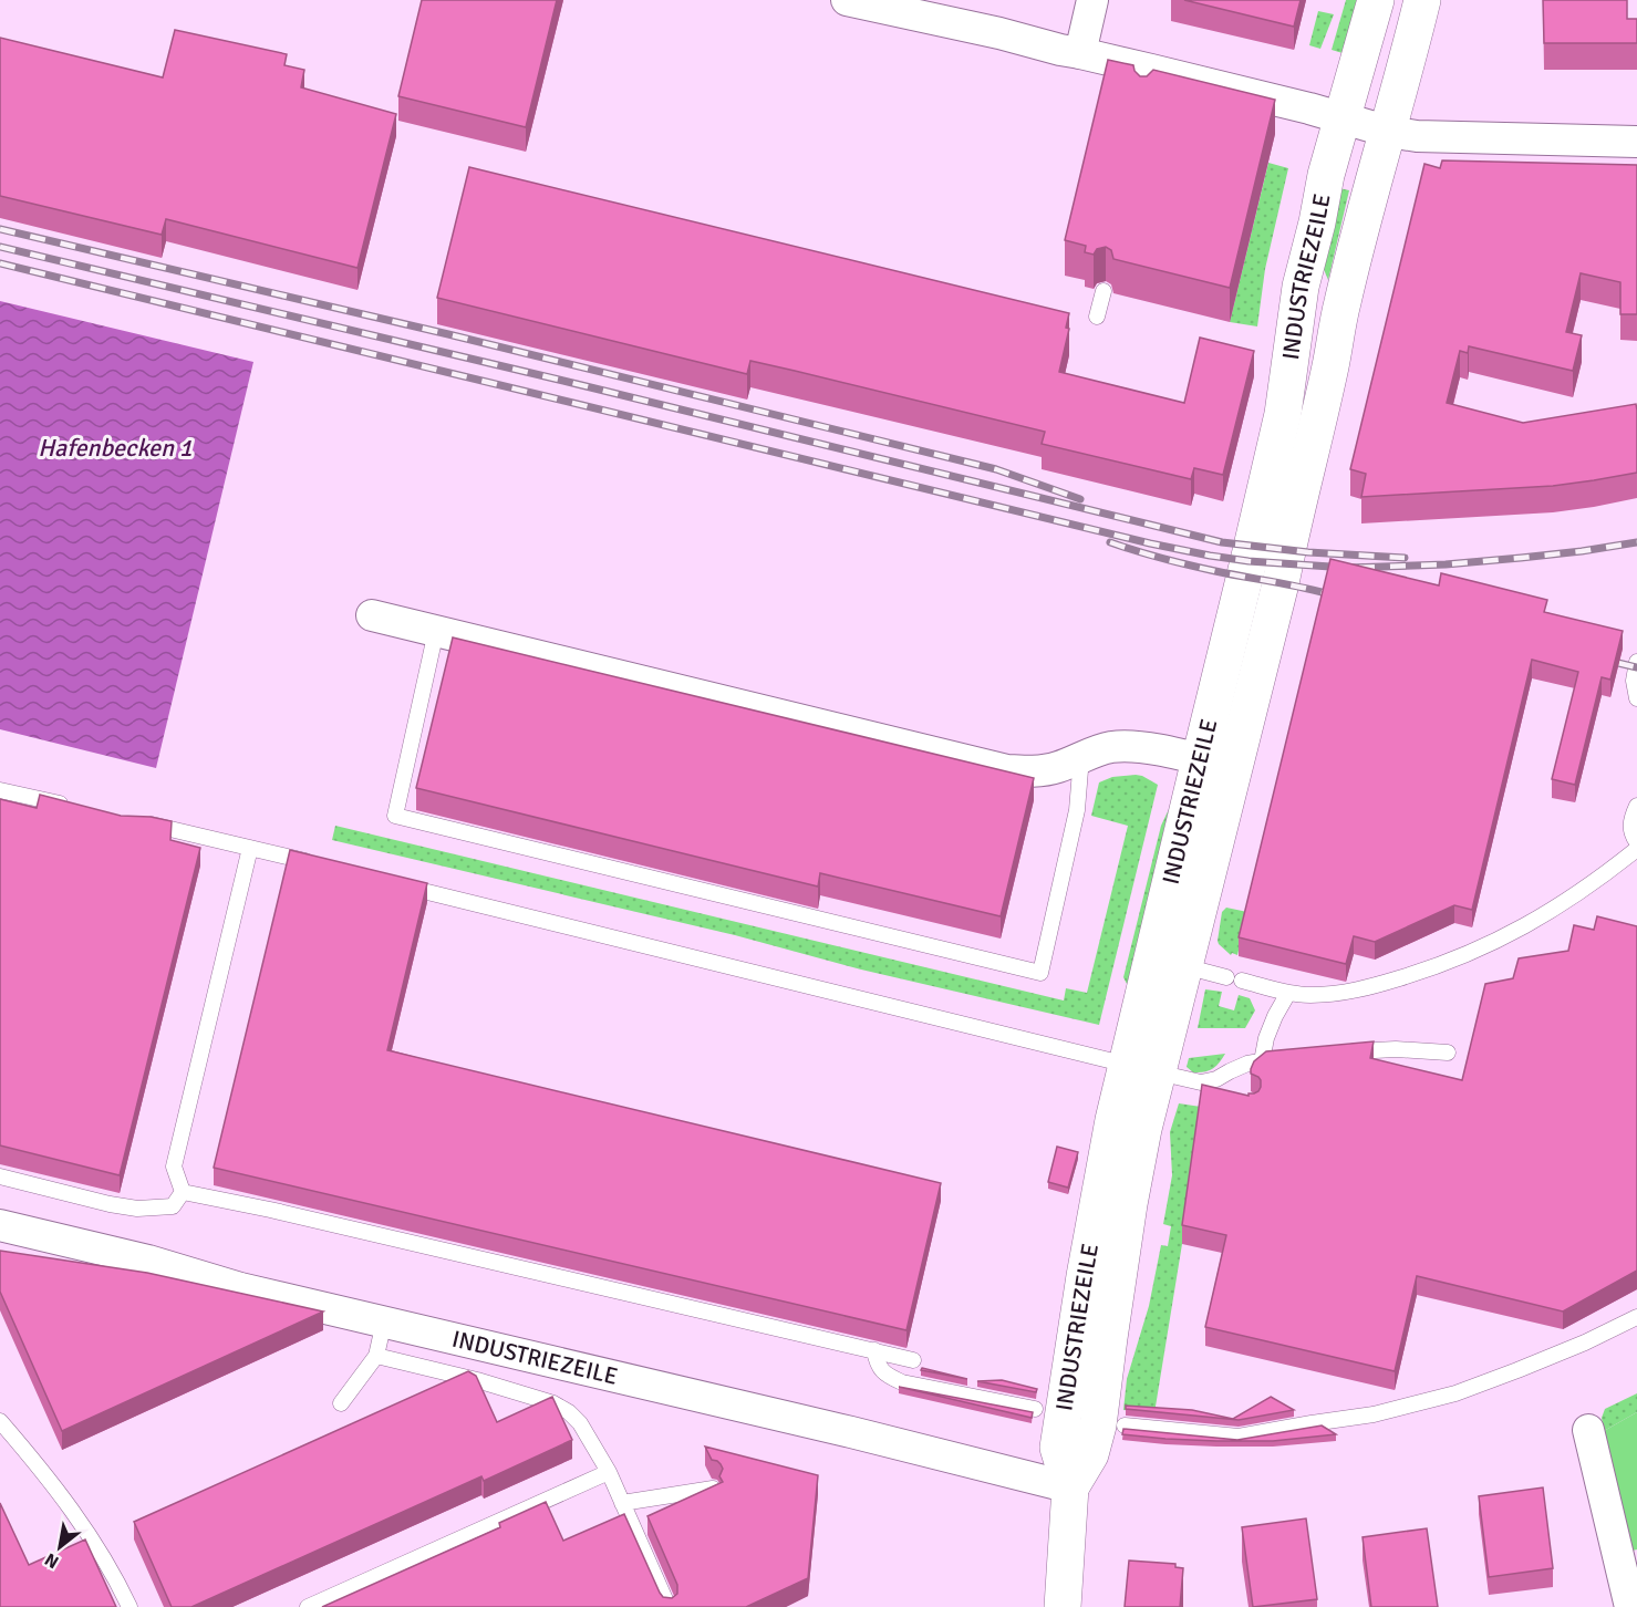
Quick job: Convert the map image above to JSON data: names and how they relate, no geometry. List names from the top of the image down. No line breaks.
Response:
{"streets":{"main road":["INDUSTRIEZEILE"]},"water":["Hafenbecken 1"],"north":"bottom left"}
